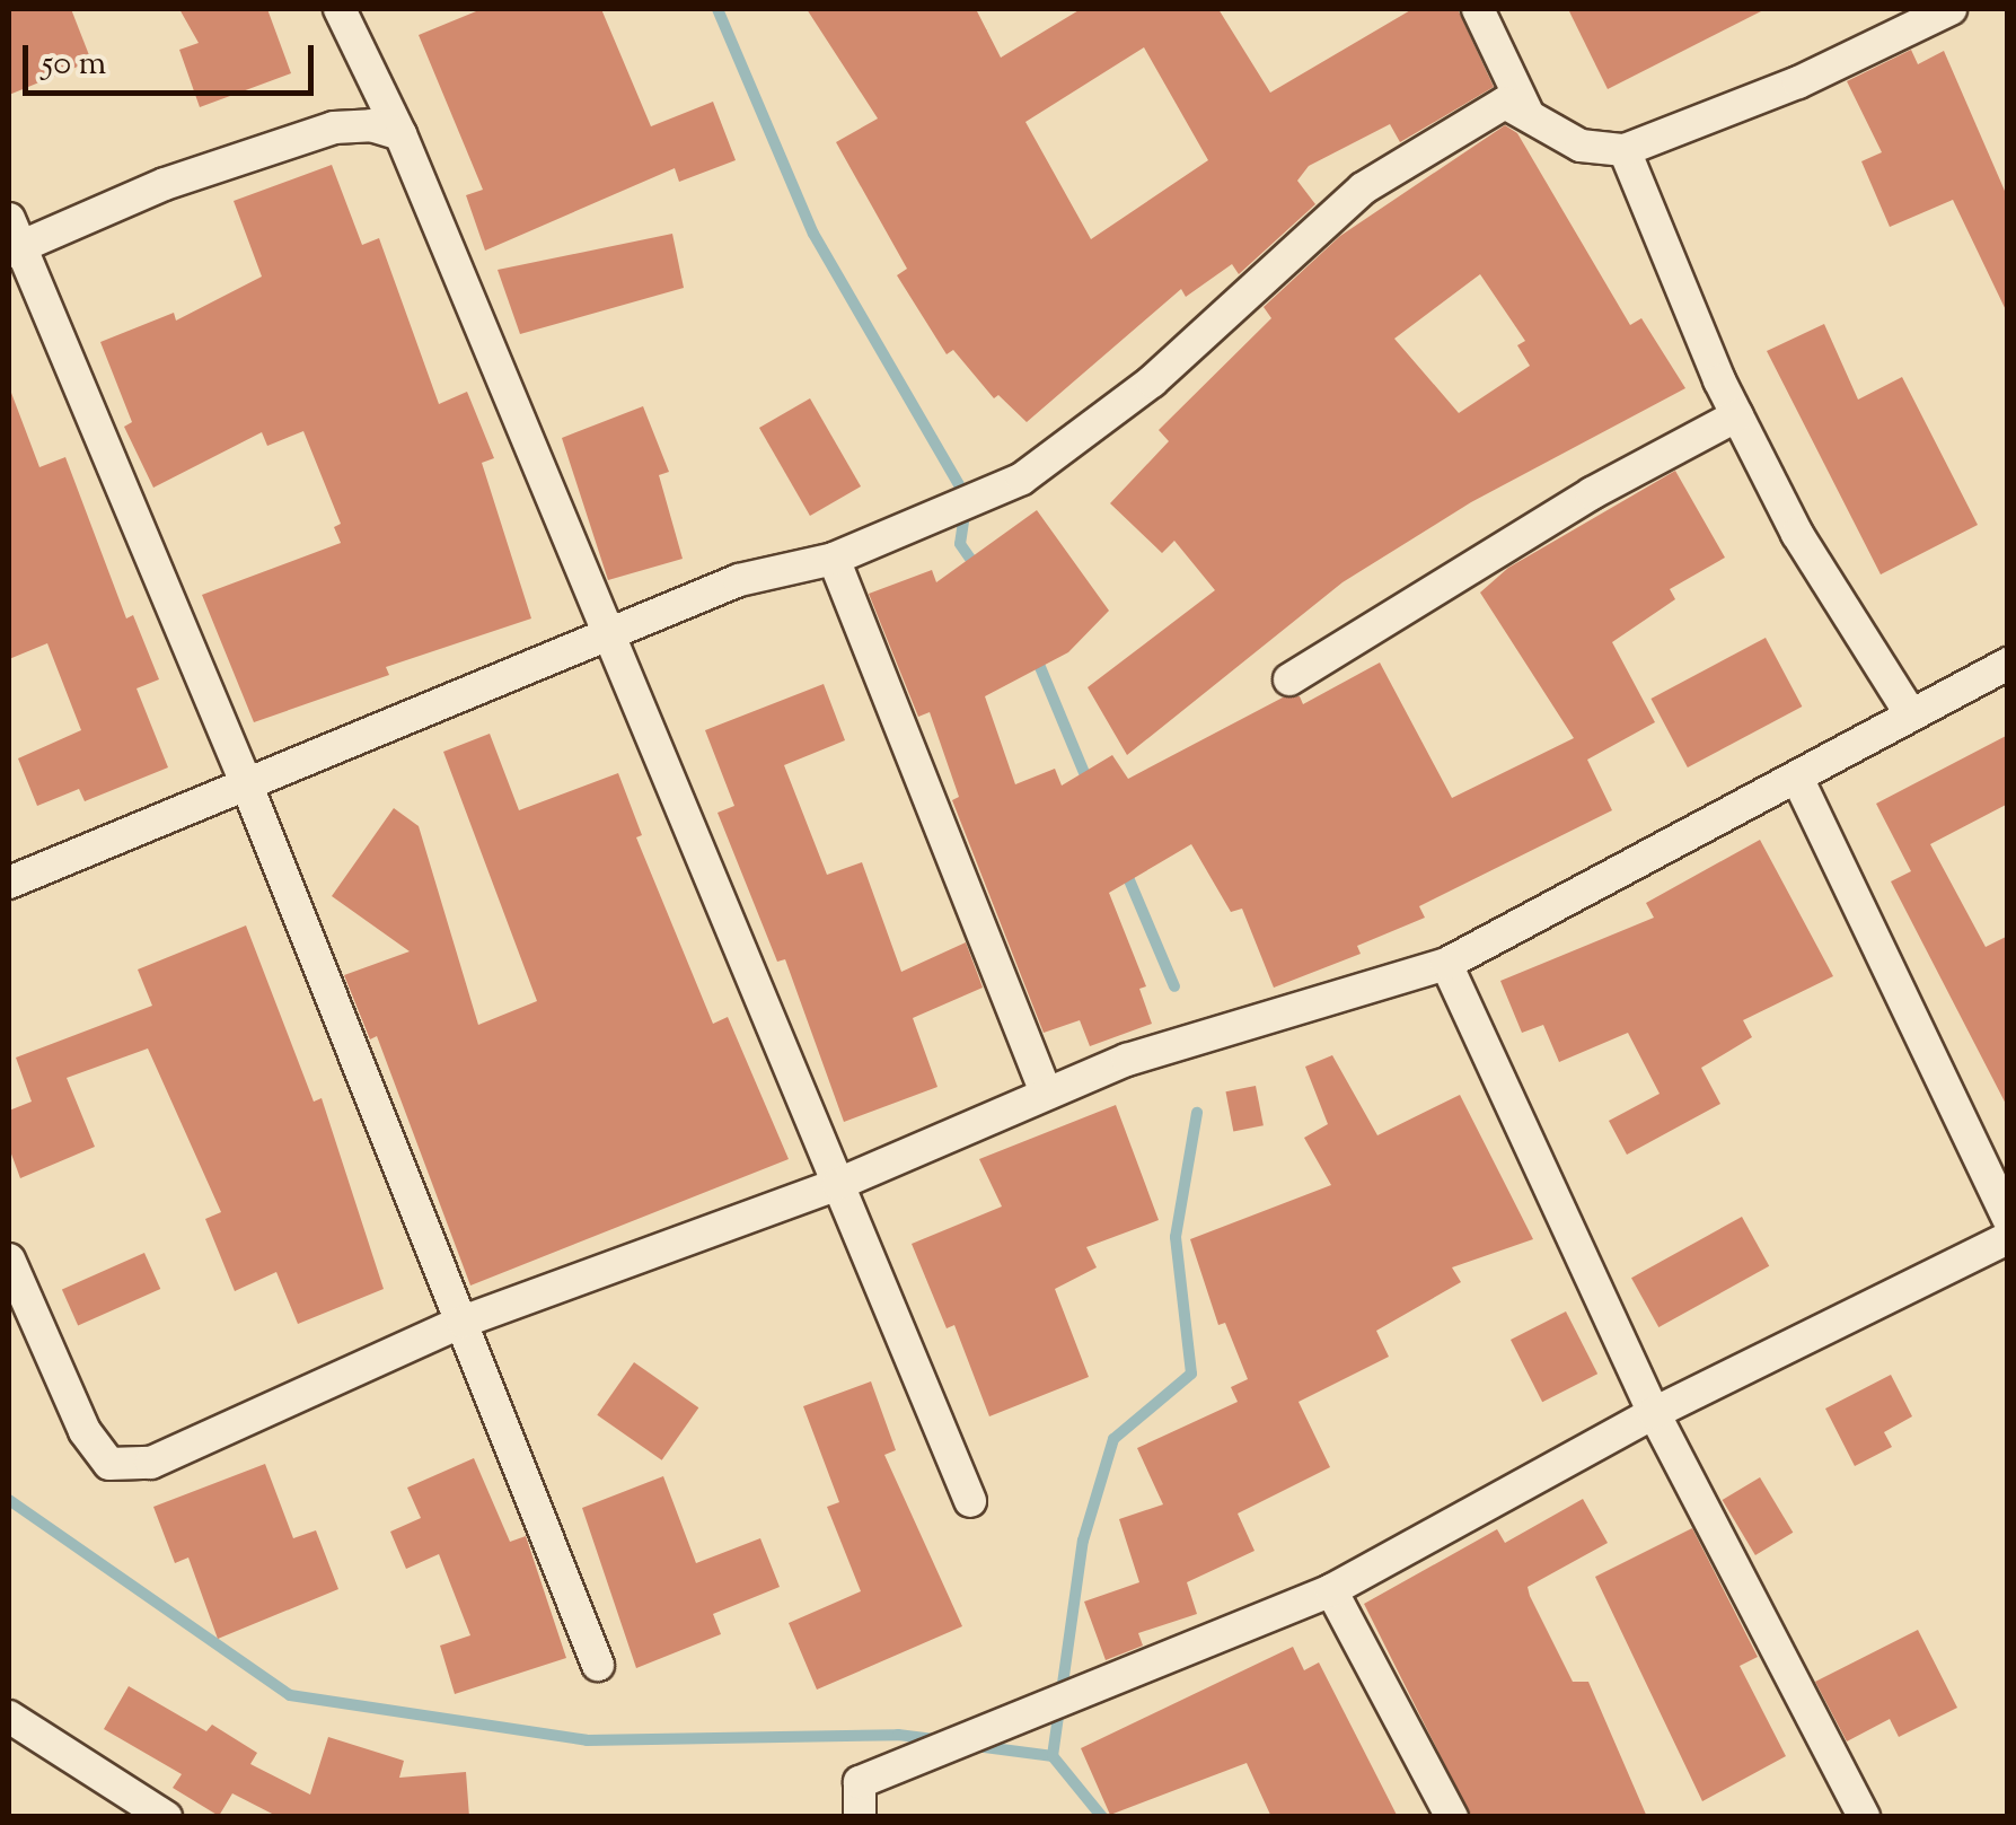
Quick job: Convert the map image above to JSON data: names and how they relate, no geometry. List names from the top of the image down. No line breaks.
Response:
{"scale_bar":"50 m"}
